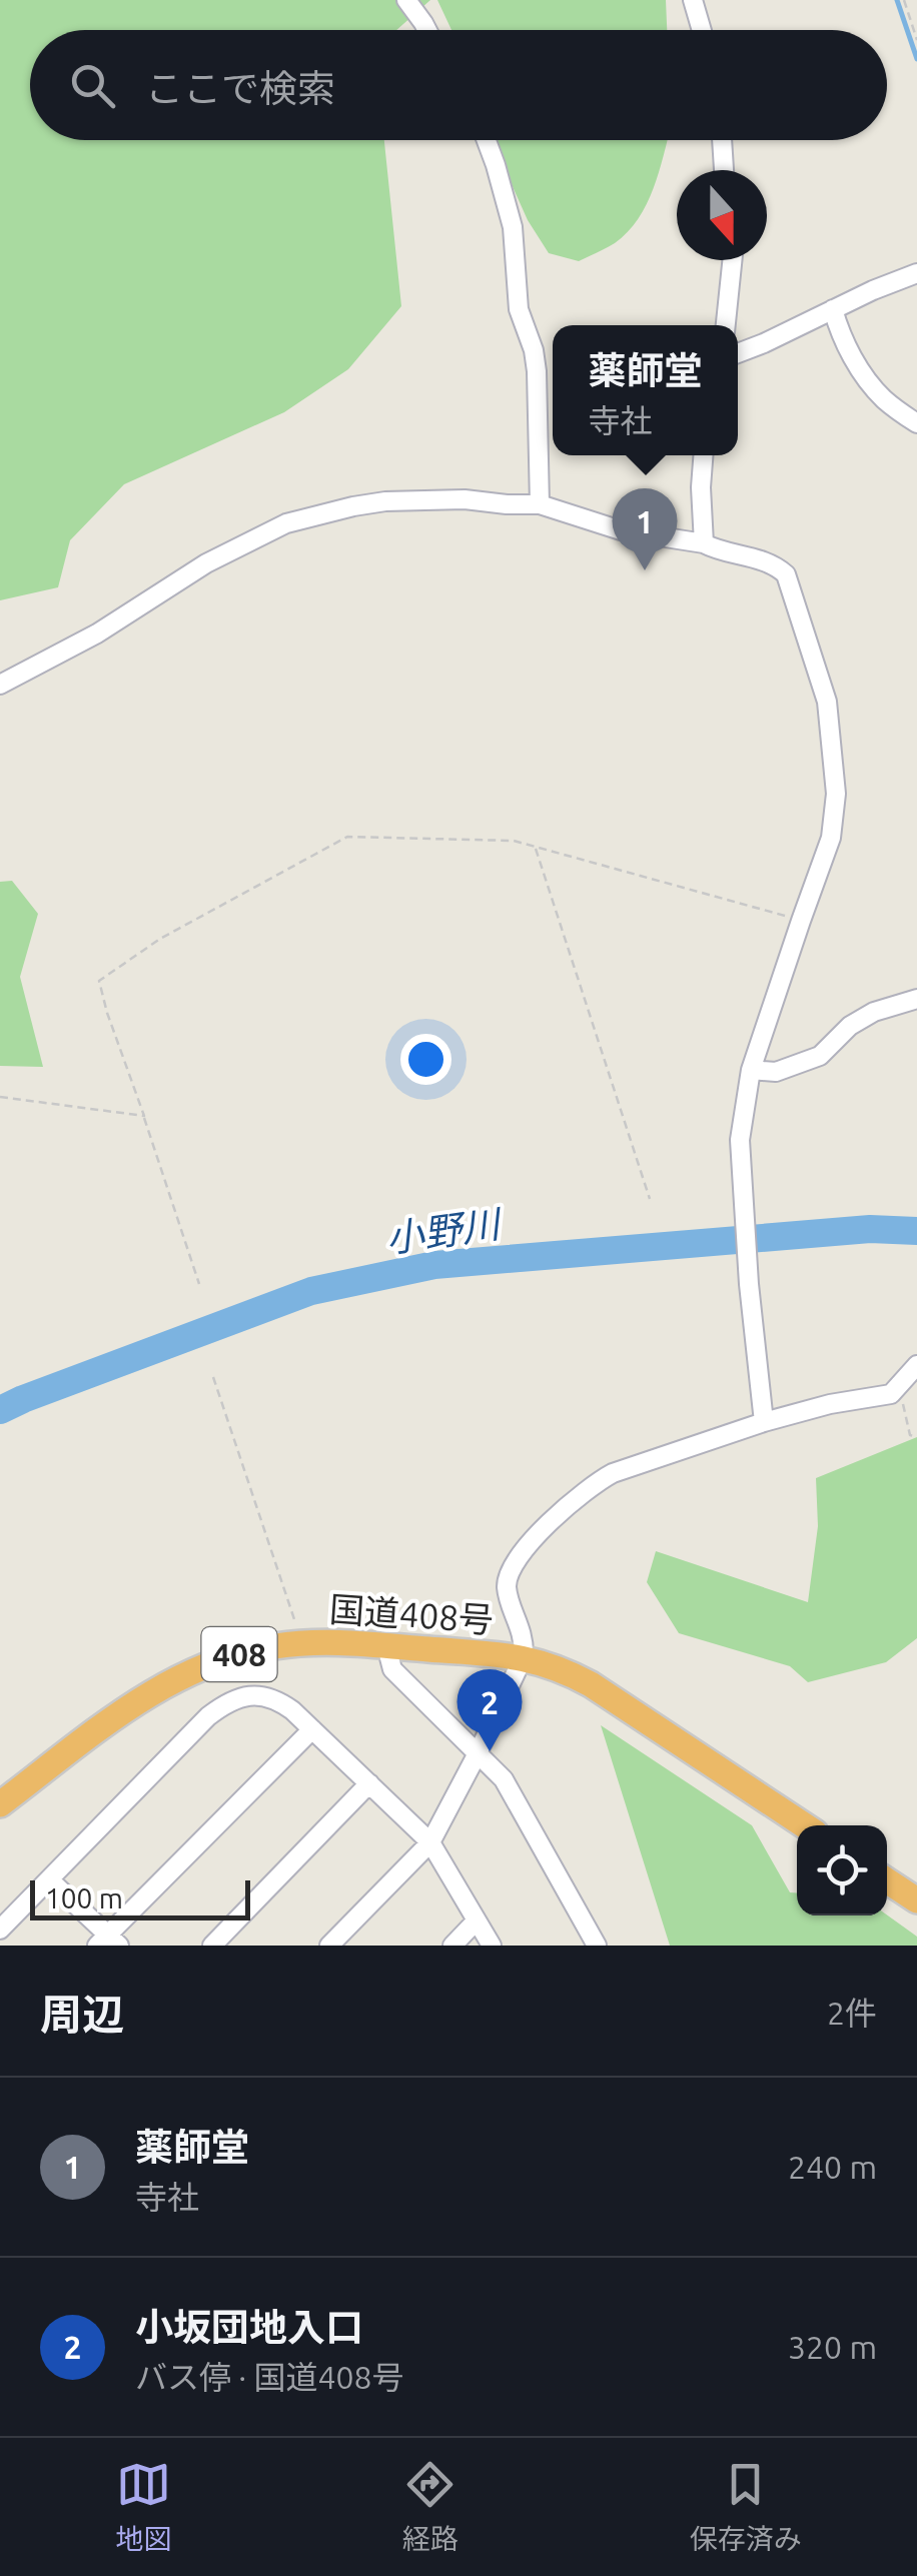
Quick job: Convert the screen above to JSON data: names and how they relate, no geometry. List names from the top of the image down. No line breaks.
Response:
{"streets":{"highway":["国道408号","408"]},"water":["小野川"],"scale_bar":"100 m","north":"bottom","page":{"search":"ここで検索","popup":["薬師堂","寺社"],"pins":["1","2"],"scale":"100 m","heading":["周辺","2件"],"list":[{"mark":"1","name":"薬師堂","note":"寺社","value":"240 m"},{"mark":"2","name":"小坂団地入口","note":"バス停 · 国道408号","value":"320 m"}],"nav":["地図","経路","保存済み"]}}
